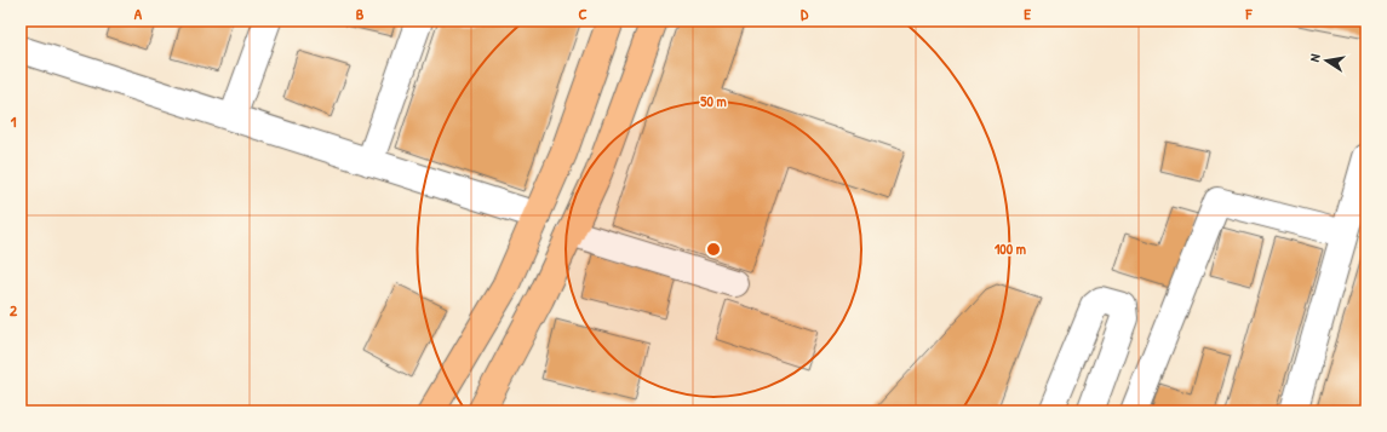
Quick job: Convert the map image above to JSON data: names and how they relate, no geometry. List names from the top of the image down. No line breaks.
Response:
{"north":"left","grid":{"columns":["A","B","C","D","E","F"],"rows":["1","2"]},"rings":["50 m","100 m"]}
